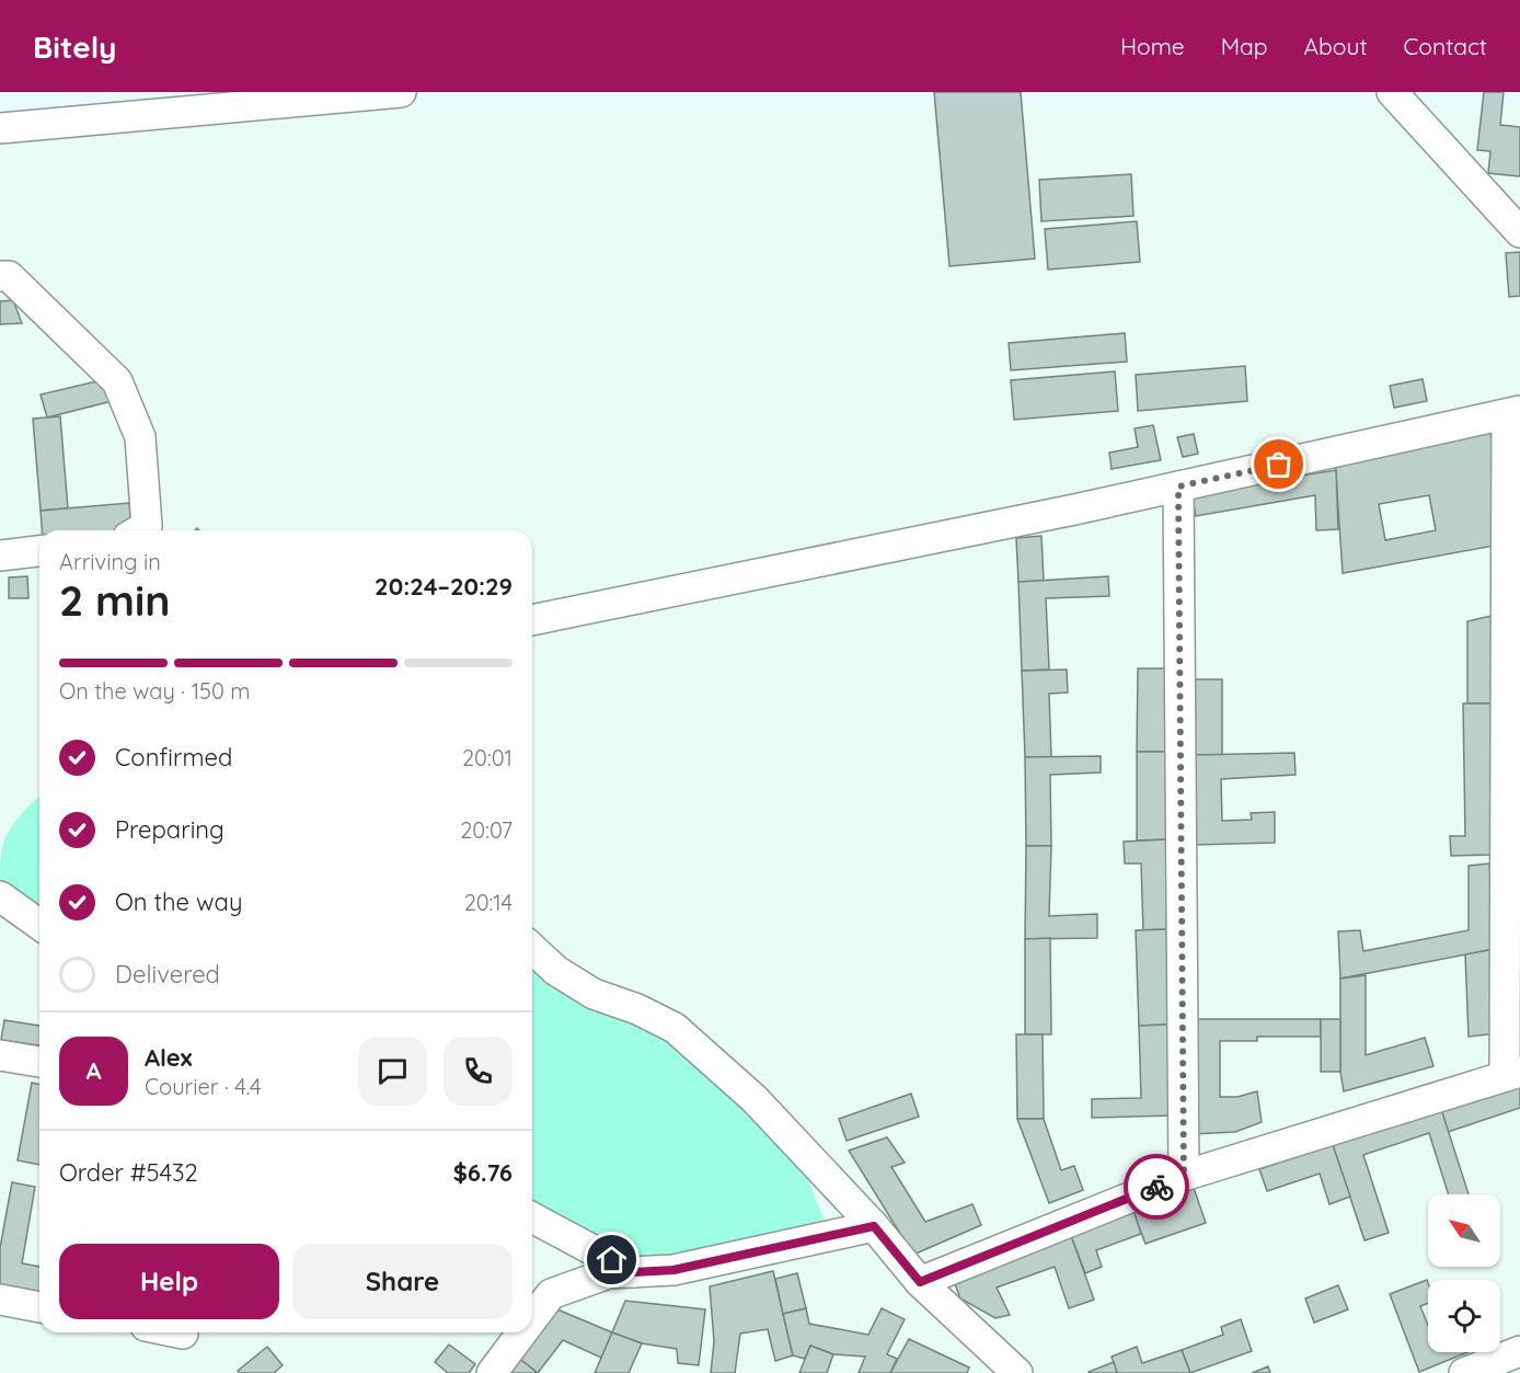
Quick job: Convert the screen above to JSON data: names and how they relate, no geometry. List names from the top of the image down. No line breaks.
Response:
{"north":"top left","page":{"header":"Bitely","nav":["Home","Map","About","Contact"],"heading":["2 min","Arriving in","20:24–20:29"],"panel":["Alex","Courier · 4.4","Order #5432","$6.76"],"bar":"On the way · 150 m","list":[["Confirmed","20:01"],["Preparing","20:07"],["On the way","20:14"],"Delivered"],"round":"A","buttons":["Help","Share"]}}
